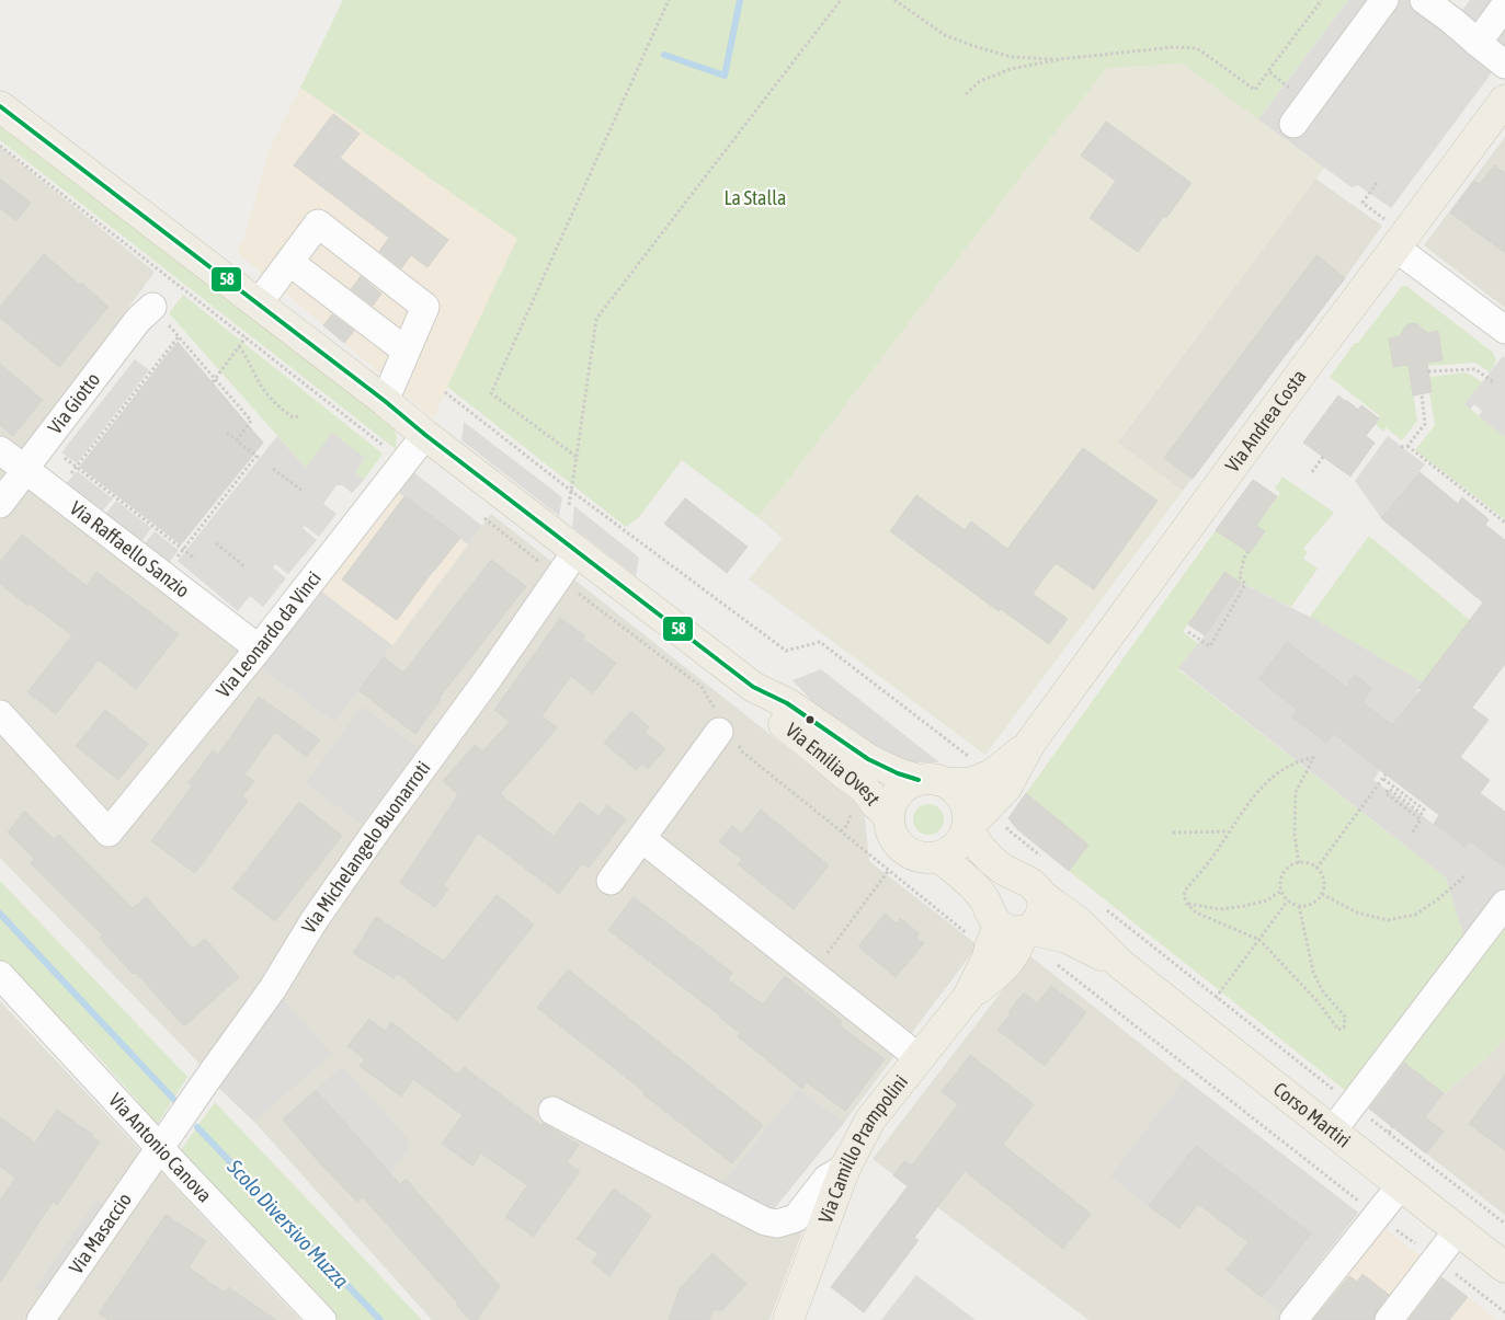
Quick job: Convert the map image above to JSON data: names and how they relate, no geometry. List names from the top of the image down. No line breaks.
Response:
{"streets":{"main road":["Via Andrea Costa","Via Emilia Ovest","Corso Martiri","Via Camillo Prampolini"],"street":["Via Giotto","Via Raffaello Sanzio","Via Leonardo da Vinci","Via Michelangelo Buonarroti","Via Antonio Canova","Via Masaccio"]},"crossings":[["Via Giotto","Via Raffaello Sanzio"],["Via Andrea Costa","Via Emilia Ovest"],["Via Raffaello Sanzio","Via Leonardo da Vinci"],["Via Leonardo da Vinci","Via Emilia Ovest"],["Via Emilia Ovest","Via Michelangelo Buonarroti"],["Via Emilia Ovest","Corso Martiri"],["Via Michelangelo Buonarroti","Via Antonio Canova"],["Via Michelangelo Buonarroti","Via Masaccio"],["Corso Martiri","Via Camillo Prampolini"],["Via Antonio Canova","Via Masaccio"]],"water":["Scolo Diversivo Muzza"],"parks":["La Stalla"],"lines":["transit line 58"]}
